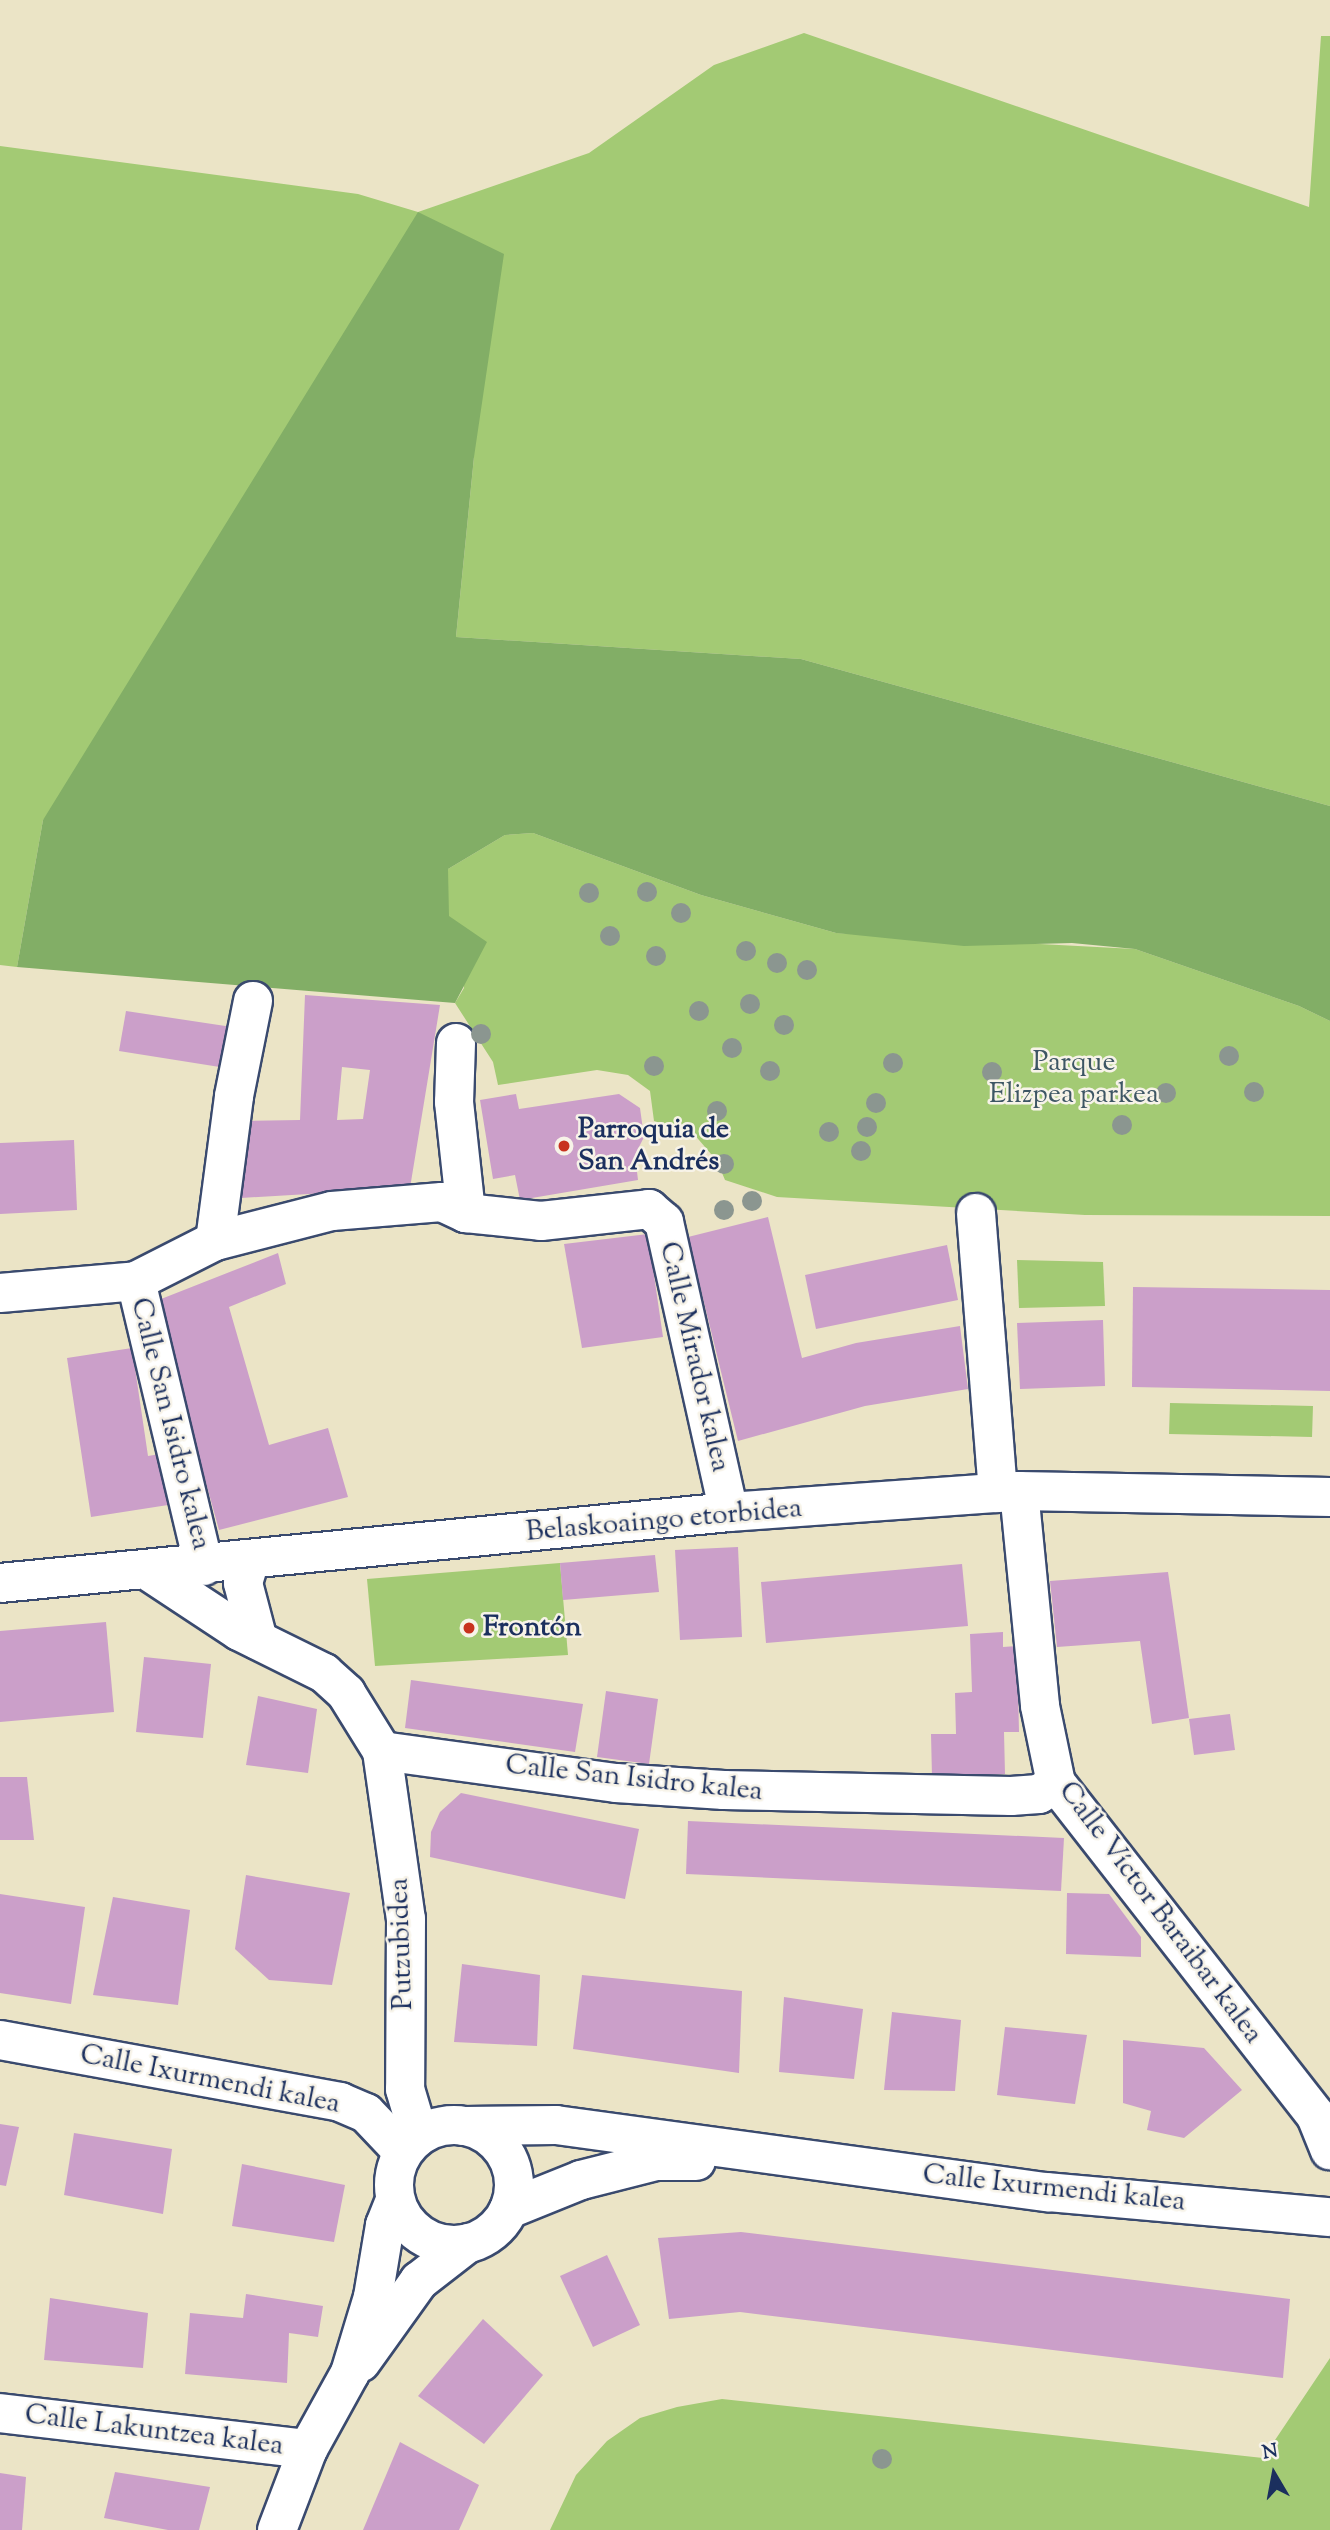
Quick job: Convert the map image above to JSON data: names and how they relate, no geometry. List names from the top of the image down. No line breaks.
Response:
{"streets":{"street":["Calle Mirador kalea","Calle San Isidro kalea","Belaskoaingo etorbidea","Calle Víctor Baraibar kalea","Putzubidea","Calle Ixurmendi kalea","Calle Lakuntzea kalea"]},"crossings":[["Calle Mirador kalea","Belaskoaingo etorbidea"],["Calle San Isidro kalea","Belaskoaingo etorbidea"],["Calle San Isidro kalea","Calle Víctor Baraibar kalea"],["Calle San Isidro kalea","Putzubidea"],["Belaskoaingo etorbidea","Calle Víctor Baraibar kalea"],["Putzubidea","Calle Ixurmendi kalea"]],"parks":["Parque Elizpea parkea"],"places":["Parroquia de San Andrés","Frontón"],"north":"top"}
